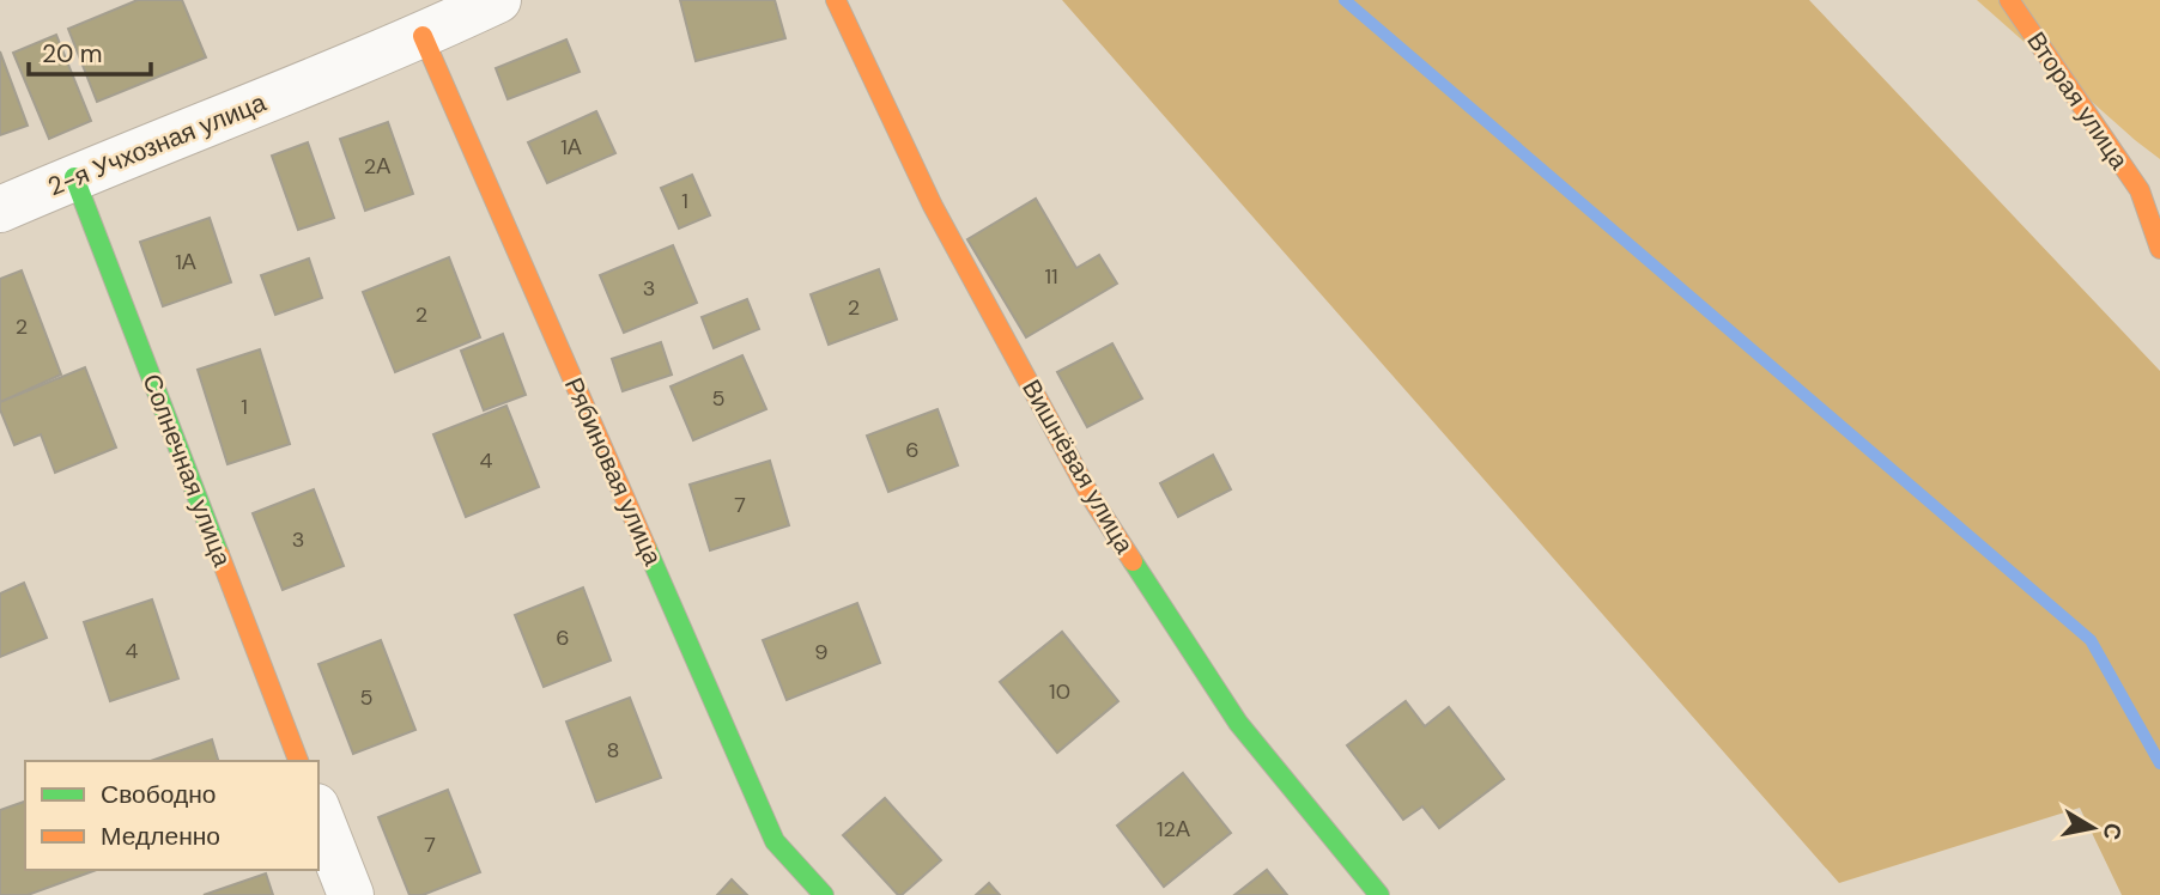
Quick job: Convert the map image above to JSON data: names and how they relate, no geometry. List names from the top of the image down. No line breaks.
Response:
{"streets":{"street":["Вторая улица","2-я Учхозная улица","Вишнёвая улица","Солнечная улица","Рябиновая улица"]},"crossings":[["2-я Учхозная улица","Солнечная улица"],["2-я Учхозная улица","Рябиновая улица"]],"house_numbers":["1А","2А","1","1А","11","3","2","2","2","5","1","6","4","7","3","6","4","9","10","5","8","12А","7"],"legend":["Свободно","Медленно"],"scale_bar":"20 m","north":"right"}
